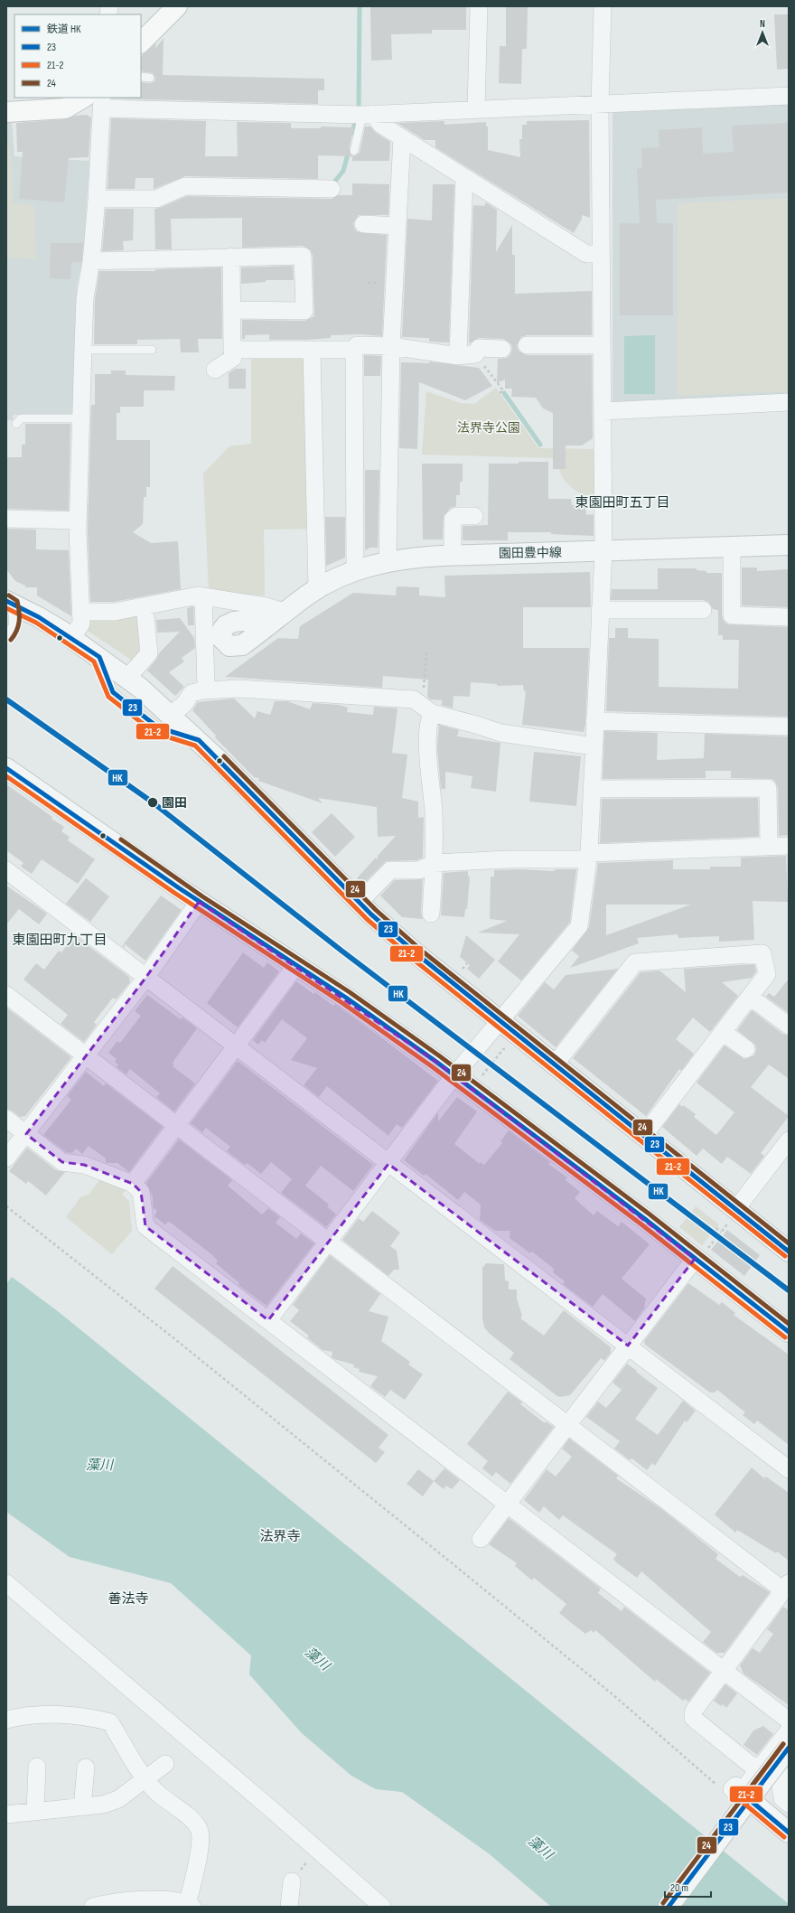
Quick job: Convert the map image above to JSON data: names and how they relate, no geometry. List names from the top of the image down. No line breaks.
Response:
{"streets":{"street":["園田豊中線"]},"districts":["東園田町五丁目","東園田町九丁目","法界寺","善法寺"],"water":["藻川"],"parks":["法界寺公園"],"places":["園田"],"lines":["transit line 24","transit line 23","transit line 21-2","rail line HK"],"legend":["鉄道 HK","23","21-2","24"],"scale_bar":"20 m","north":"top"}
